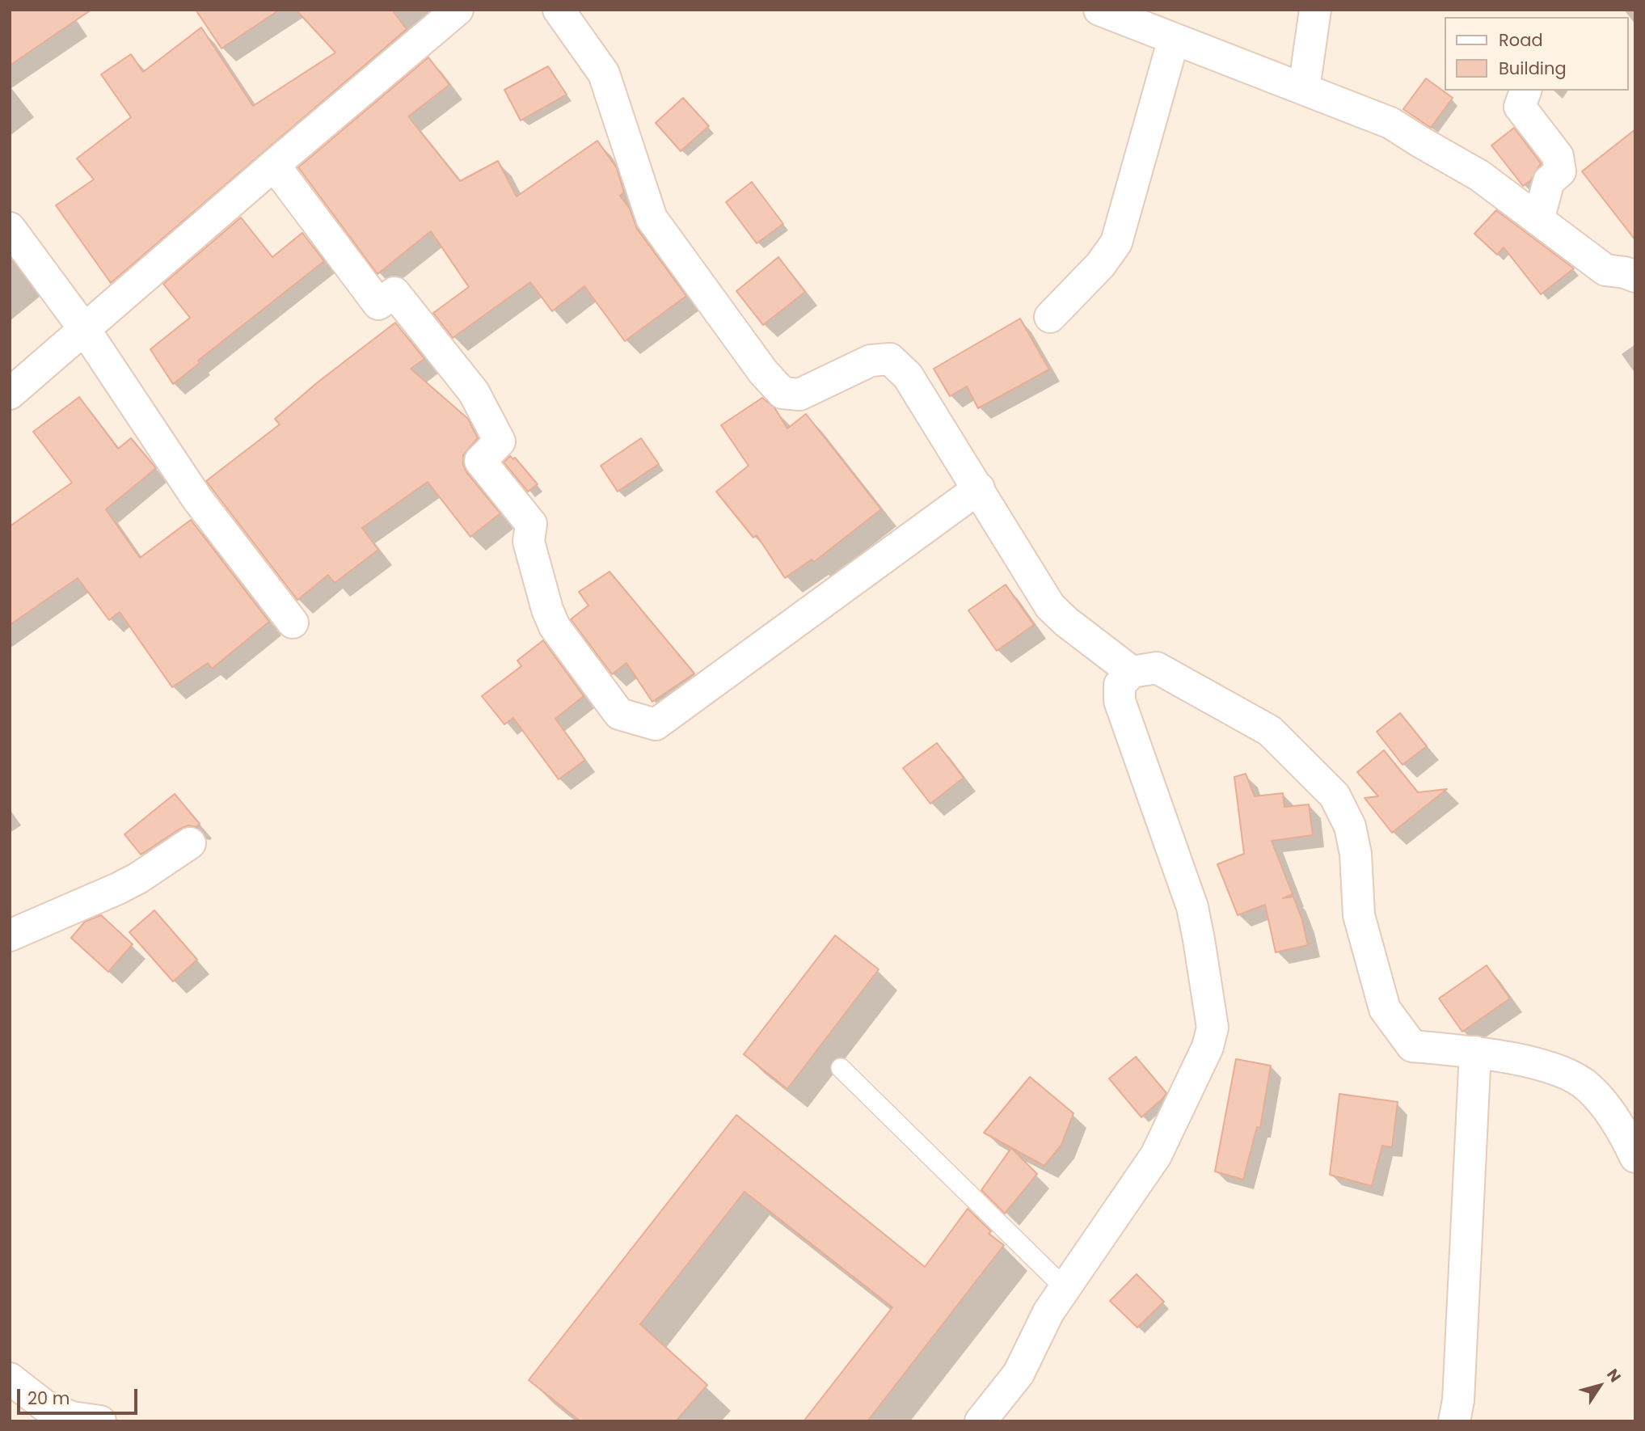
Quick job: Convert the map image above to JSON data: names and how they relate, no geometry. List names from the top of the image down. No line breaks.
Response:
{"legend":["Road","Building"],"scale_bar":"20 m","north":"top right"}
